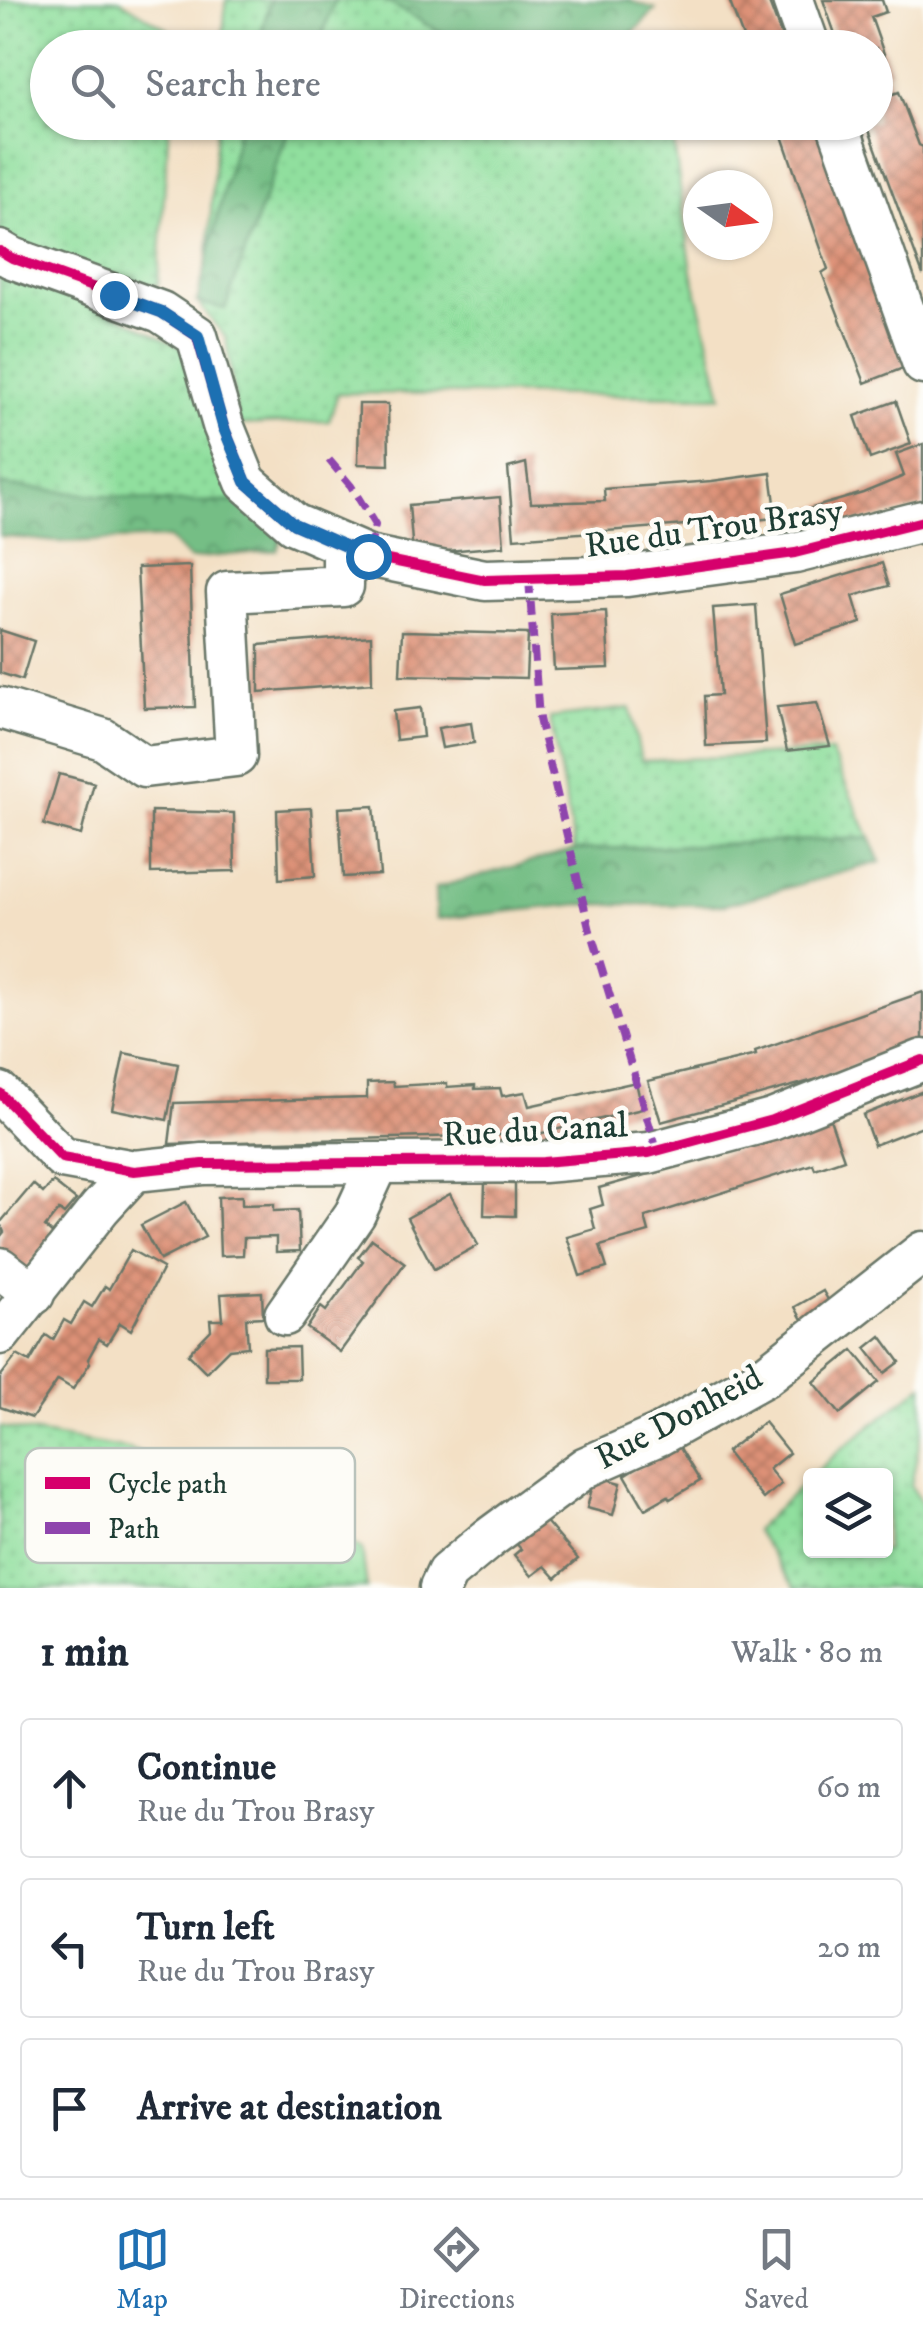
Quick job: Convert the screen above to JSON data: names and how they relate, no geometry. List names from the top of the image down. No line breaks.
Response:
{"streets":{"street":["Rue du Trou Brasy","Rue du Canal","Rue Donheid"]},"legend":["Cycle path","Path"],"north":"right","page":{"search":"Search here","heading":["1 min","Walk · 80 m"],"list":[["Continue","Rue du Trou Brasy","60 m"],["Turn left","Rue du Trou Brasy","20 m"],"Arrive at destination"],"nav":["Map","Directions","Saved"]}}
